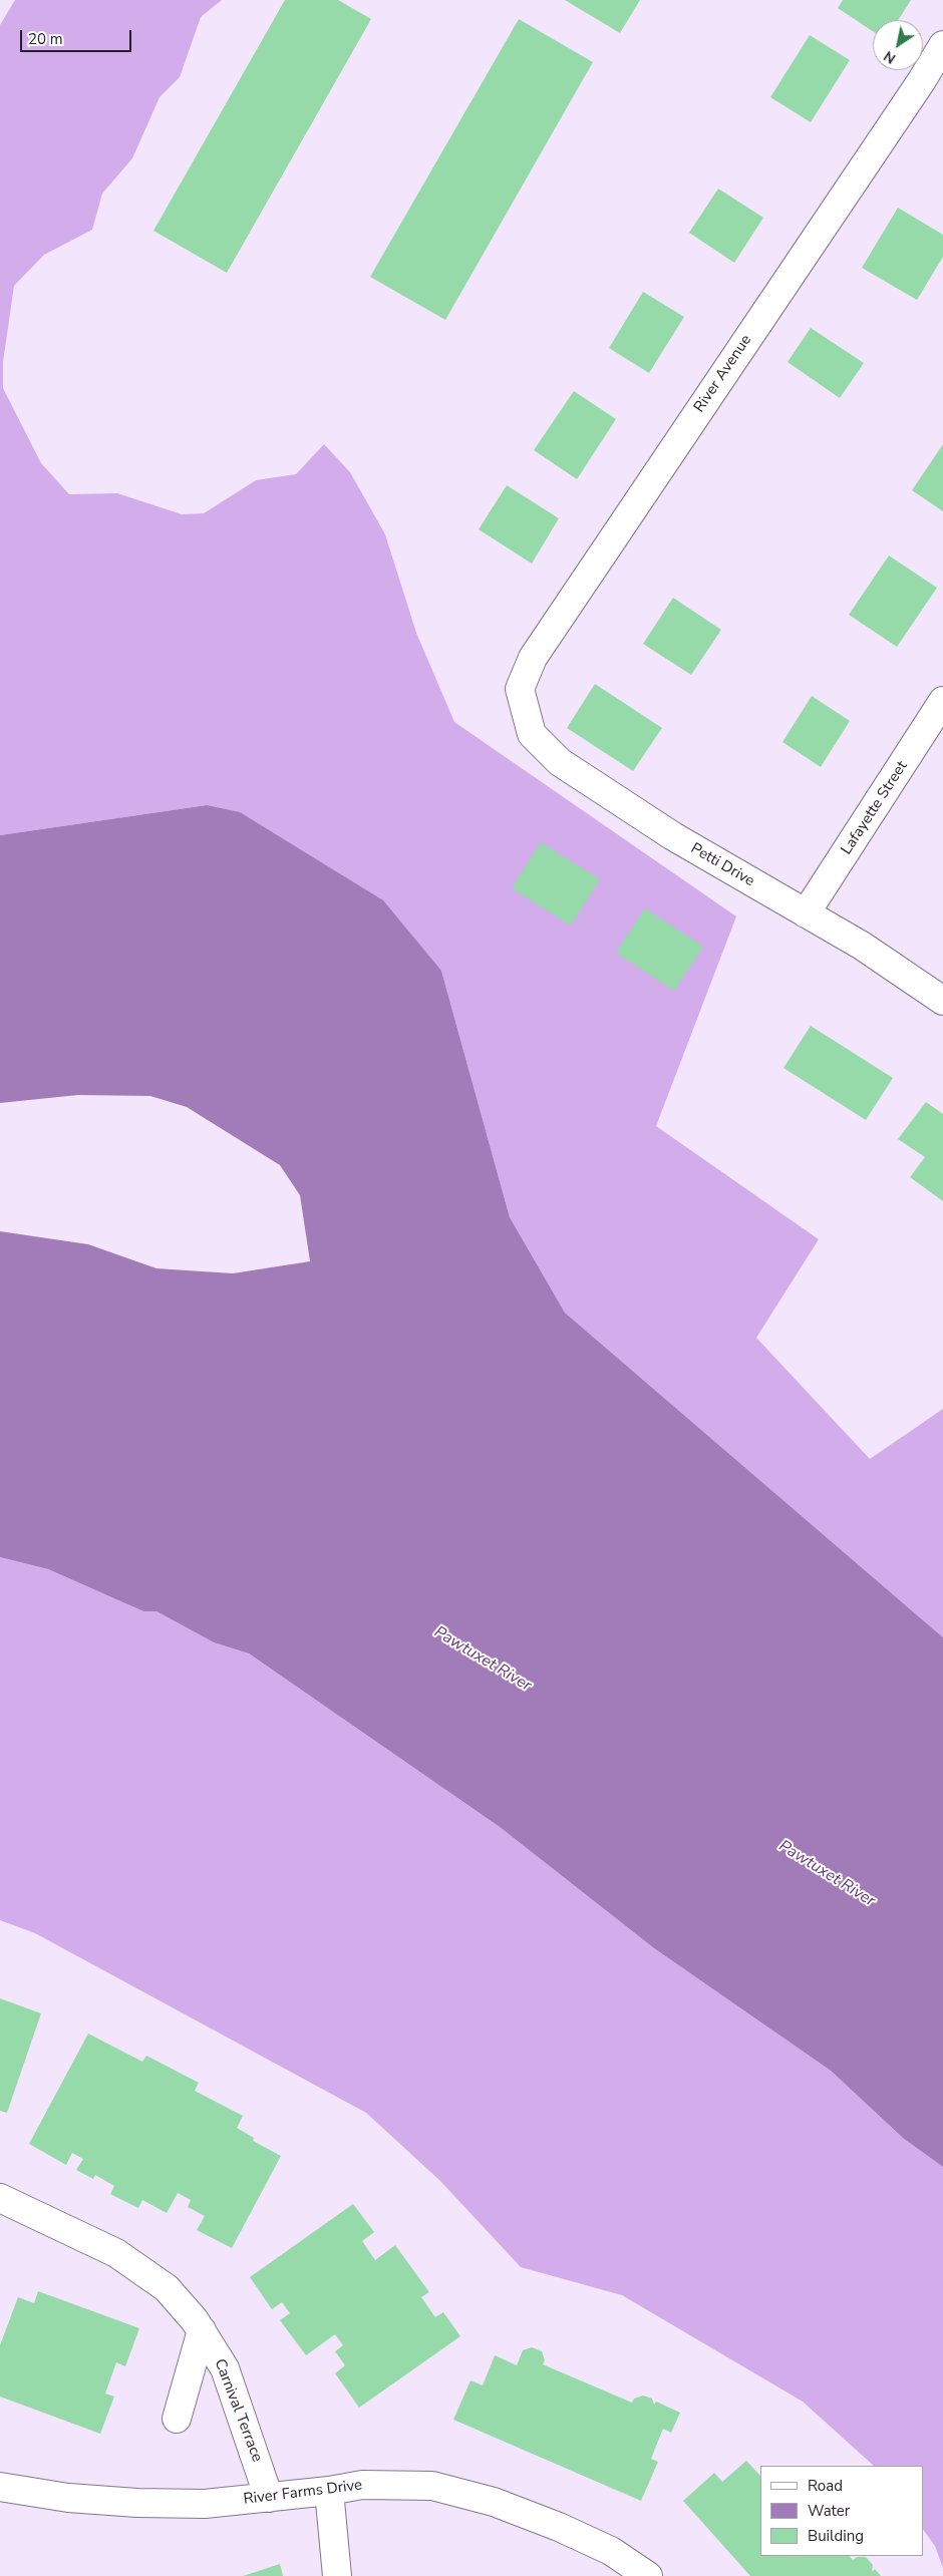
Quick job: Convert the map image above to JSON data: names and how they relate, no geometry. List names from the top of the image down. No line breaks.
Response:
{"streets":{"street":["River Avenue","Lafayette Street","Petti Drive","Carnival Terrace","River Farms Drive"]},"crossings":[["River Avenue","Petti Drive"],["Lafayette Street","Petti Drive"],["Carnival Terrace","River Farms Drive"]],"water":["Pawtuxet River"],"legend":["Road","Water","Building"],"scale_bar":"20 m","north":"bottom left"}
